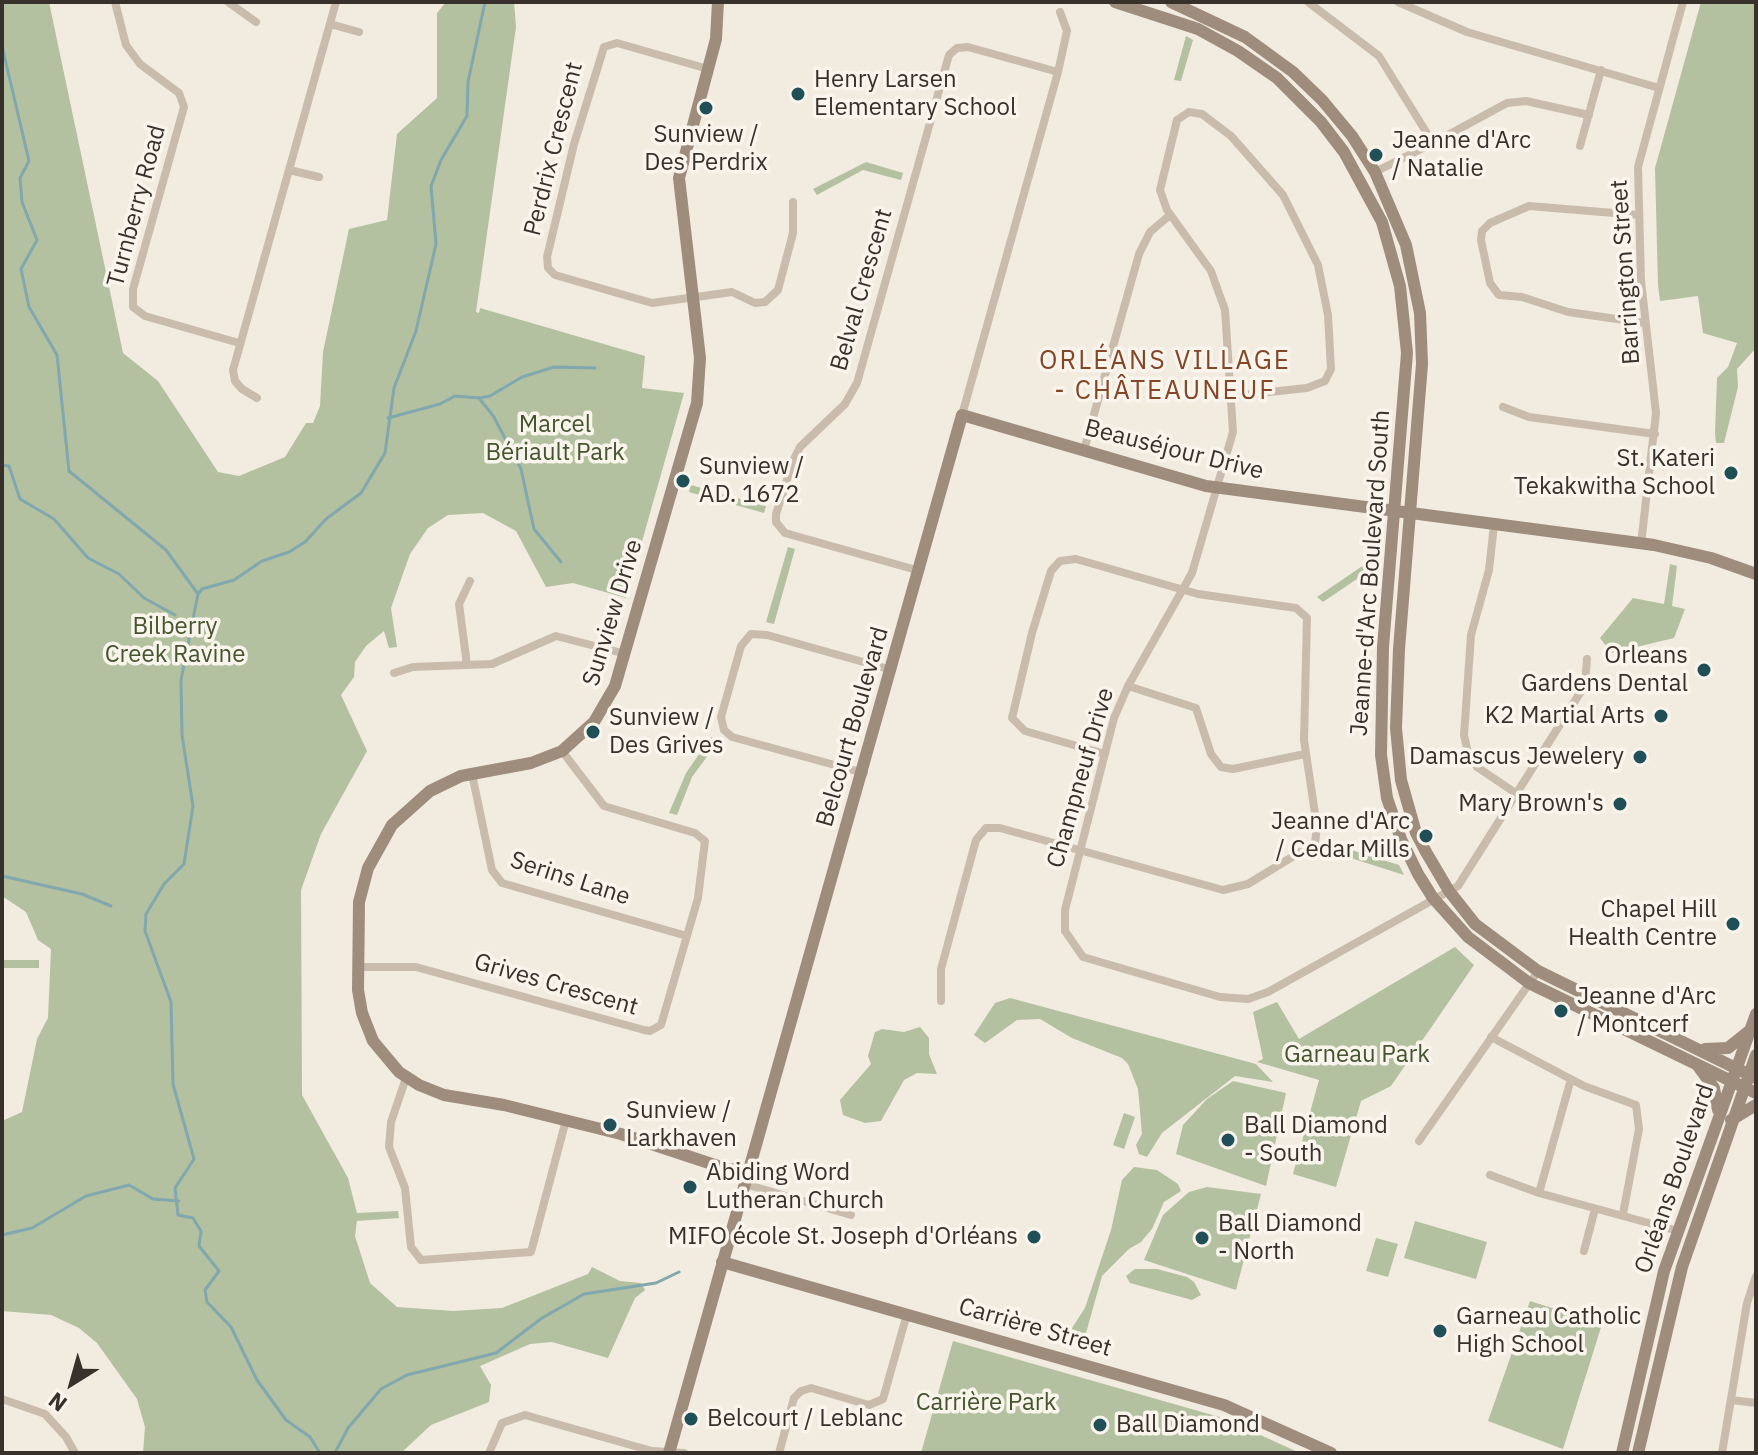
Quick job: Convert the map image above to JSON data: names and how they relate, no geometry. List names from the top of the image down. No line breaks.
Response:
{"streets":{"street":["Perdrix Crescent","Turnberry Road","Barrington Street","Belval Crescent","Beauséjour Drive","Jeanne-d'Arc Boulevard South","Sunview Drive","Belcourt Boulevard","Champneuf Drive","Serins Lane","Grives Crescent","Orléans Boulevard","Carrière Street"]},"crossings":[["Perdrix Crescent","Sunview Drive"],["Barrington Street","Beauséjour Drive"],["Belval Crescent","Belcourt Boulevard"],["Beauséjour Drive","Jeanne-d'Arc Boulevard South"],["Beauséjour Drive","Belcourt Boulevard"],["Beauséjour Drive","Champneuf Drive"],["Jeanne-d'Arc Boulevard South","Champneuf Drive"],["Jeanne-d'Arc Boulevard South","Orléans Boulevard"],["Sunview Drive","Belcourt Boulevard"],["Sunview Drive","Serins Lane"],["Sunview Drive","Grives Crescent"],["Belcourt Boulevard","Carrière Street"],["Serins Lane","Grives Crescent"]],"districts":["ORLÉANS VILLAGE - CHÂTEAUNEUF"],"parks":["Marcel Bériault Park","Bilberry Creek Ravine","Garneau Park","Carrière Park"],"places":["Henry Larsen Elementary School","Sunview / Des Perdrix","Jeanne d'Arc / Natalie","St. Kateri Tekakwitha School","Sunview / AD. 1672","Orleans Gardens Dental","K2 Martial Arts","Sunview / Des Grives","Damascus Jewelery","Mary Brown's","Jeanne d'Arc / Cedar Mills","Chapel Hill Health Centre","Jeanne d'Arc / Montcerf","Sunview / Larkhaven","Ball Diamond - South","Abiding Word Lutheran Church","MIFO école St. Joseph d'Orléans","Ball Diamond - North","Garneau Catholic High School","Belcourt / Leblanc","Ball Diamond"],"north":"bottom left"}
